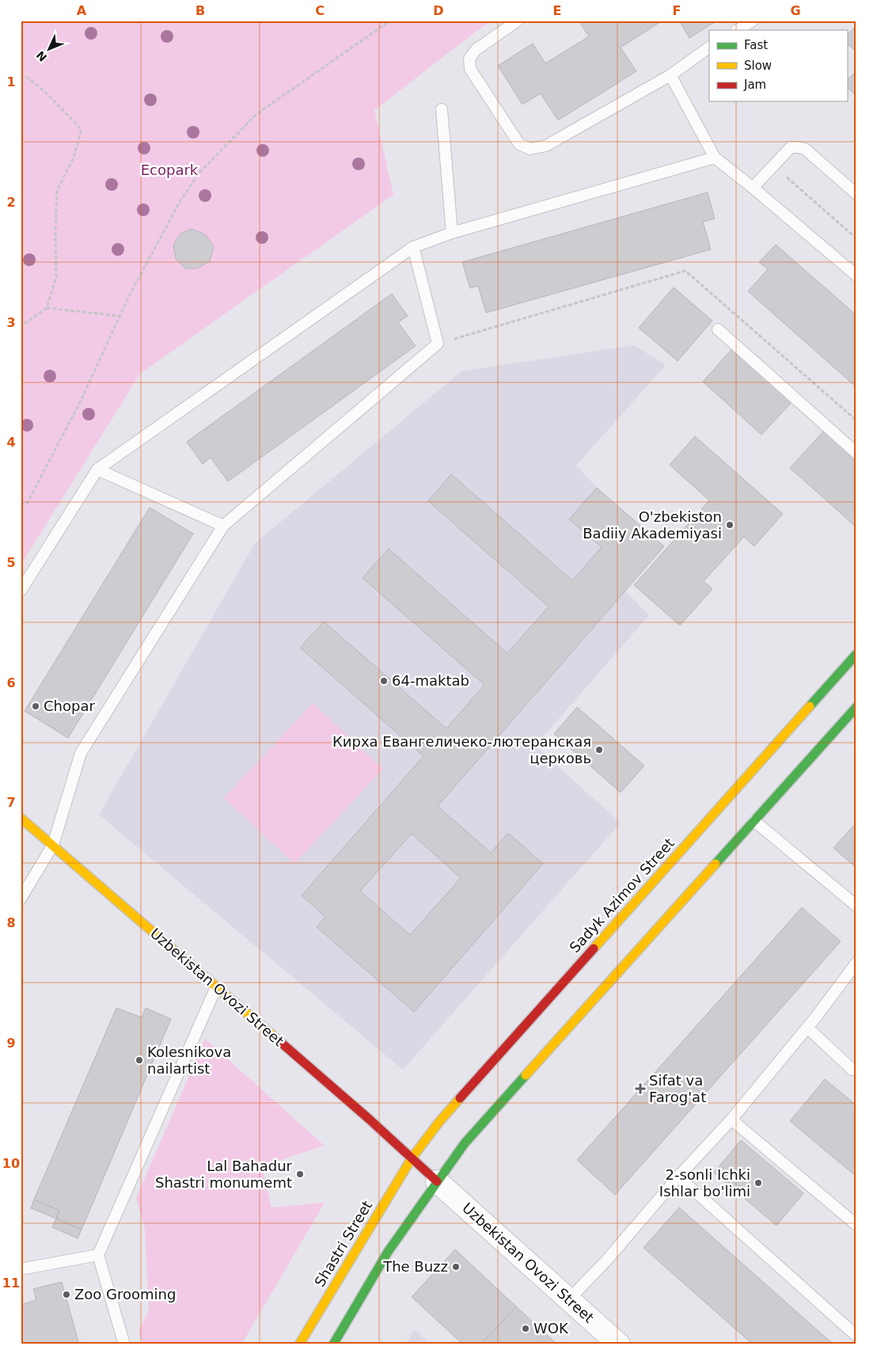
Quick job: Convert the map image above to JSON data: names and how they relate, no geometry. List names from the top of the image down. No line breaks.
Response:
{"streets":{"main road":["Sadyk Azimov Street","Uzbekistan Ovozi Street","Shastri Street"]},"crossings":[["Sadyk Azimov Street","Uzbekistan Ovozi Street"],["Sadyk Azimov Street","Shastri Street"],["Uzbekistan Ovozi Street","Shastri Street"]],"parks":["Ecopark"],"places":{"other":["O'zbekiston Badiiy Akademiyasi","64-maktab","Chopar","Кирха Евангеличеко-лютеранская церковь","Kolesnikova nailartist","Lal Bahadur Shastri monumemt","2-sonli Ichki Ishlar bo'limi","The Buzz","Zoo Grooming","WOK"],"health":["Sifat va Farog'at"]},"legend":["Fast","Slow","Jam"],"north":"bottom left","grid":{"columns":["A","B","C","D","E","F","G"],"rows":["1","2","3","4","5","6","7","8","9","10","11"]}}
